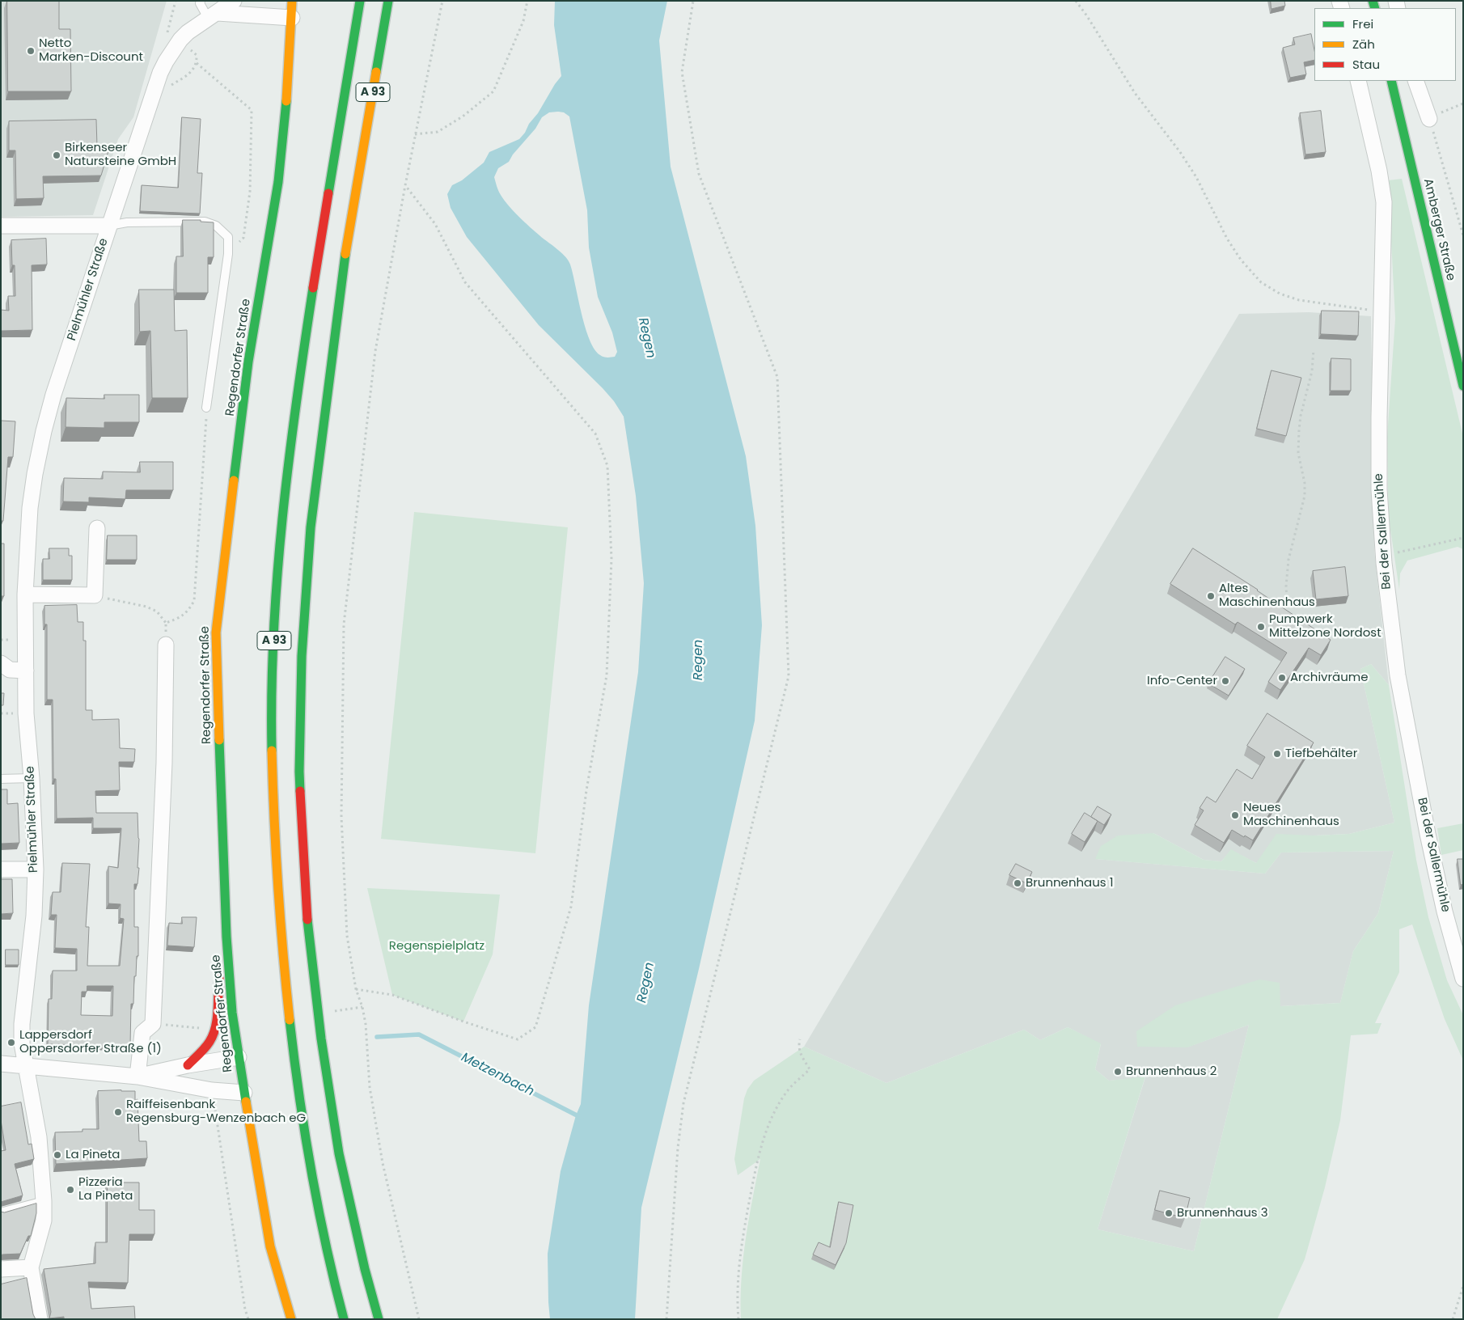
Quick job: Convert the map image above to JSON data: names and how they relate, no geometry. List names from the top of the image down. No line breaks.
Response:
{"streets":{"main road":["A 93","Amberger Straße","Regendorfer Straße"],"street":["Pielmühler Straße","Bei der Sallermühle"]},"water":["Regen","Metzenbach"],"parks":["Regenspielplatz"],"places":["Netto Marken-Discount","Birkenseer Natursteine GmbH","Altes Maschinenhaus","Pumpwerk Mittelzone Nordost","Archivräume","Info-Center","Tiefbehälter","Neues Maschinenhaus","Brunnenhaus 1","Lappersdorf Oppersdorfer Straße (1)","Brunnenhaus 2","Raiffeisenbank Regensburg-Wenzenbach eG","La Pineta","Pizzeria La Pineta","Brunnenhaus 3"],"legend":["Frei","Zäh","Stau"]}
